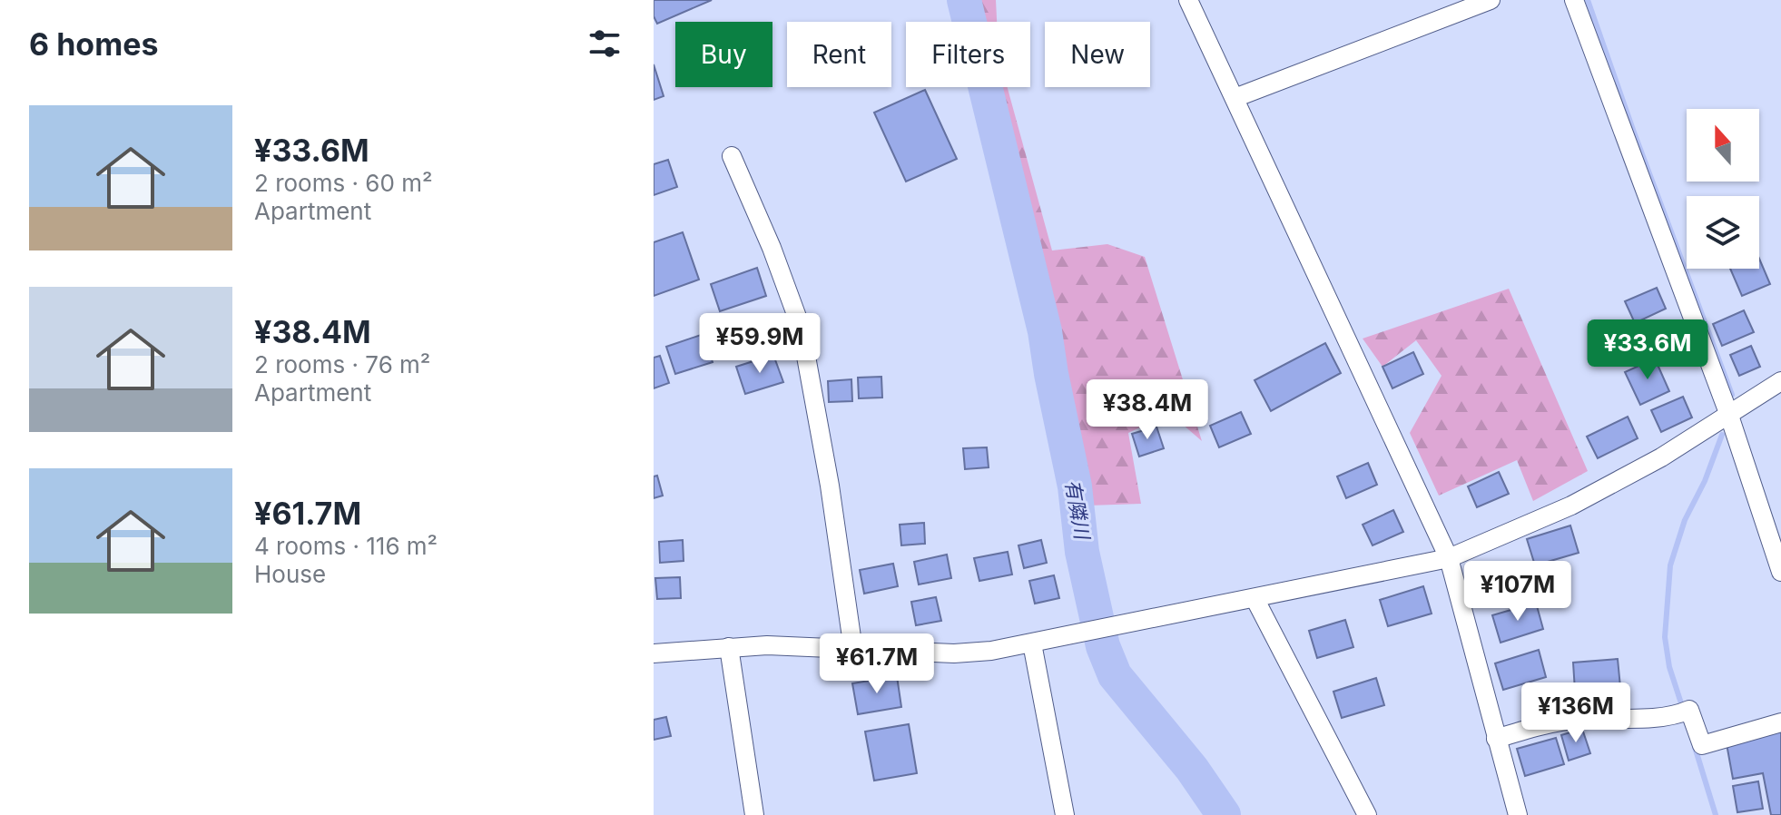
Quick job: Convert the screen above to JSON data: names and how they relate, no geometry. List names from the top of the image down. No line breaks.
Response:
{"water":["有隣川"],"north":"top","page":{"heading":"6 homes","chip":["Buy","Rent","Filters","New"],"list":[{"name":"¥33.6M","note":"2 rooms · 60 m² · Apartment"},{"name":"¥38.4M","note":"2 rooms · 76 m² · Apartment"},{"name":"¥61.7M","note":"4 rooms · 116 m² · House"}],"price":["¥59.9M","¥33.6M","¥38.4M","¥107M","¥61.7M","¥136M"]}}
